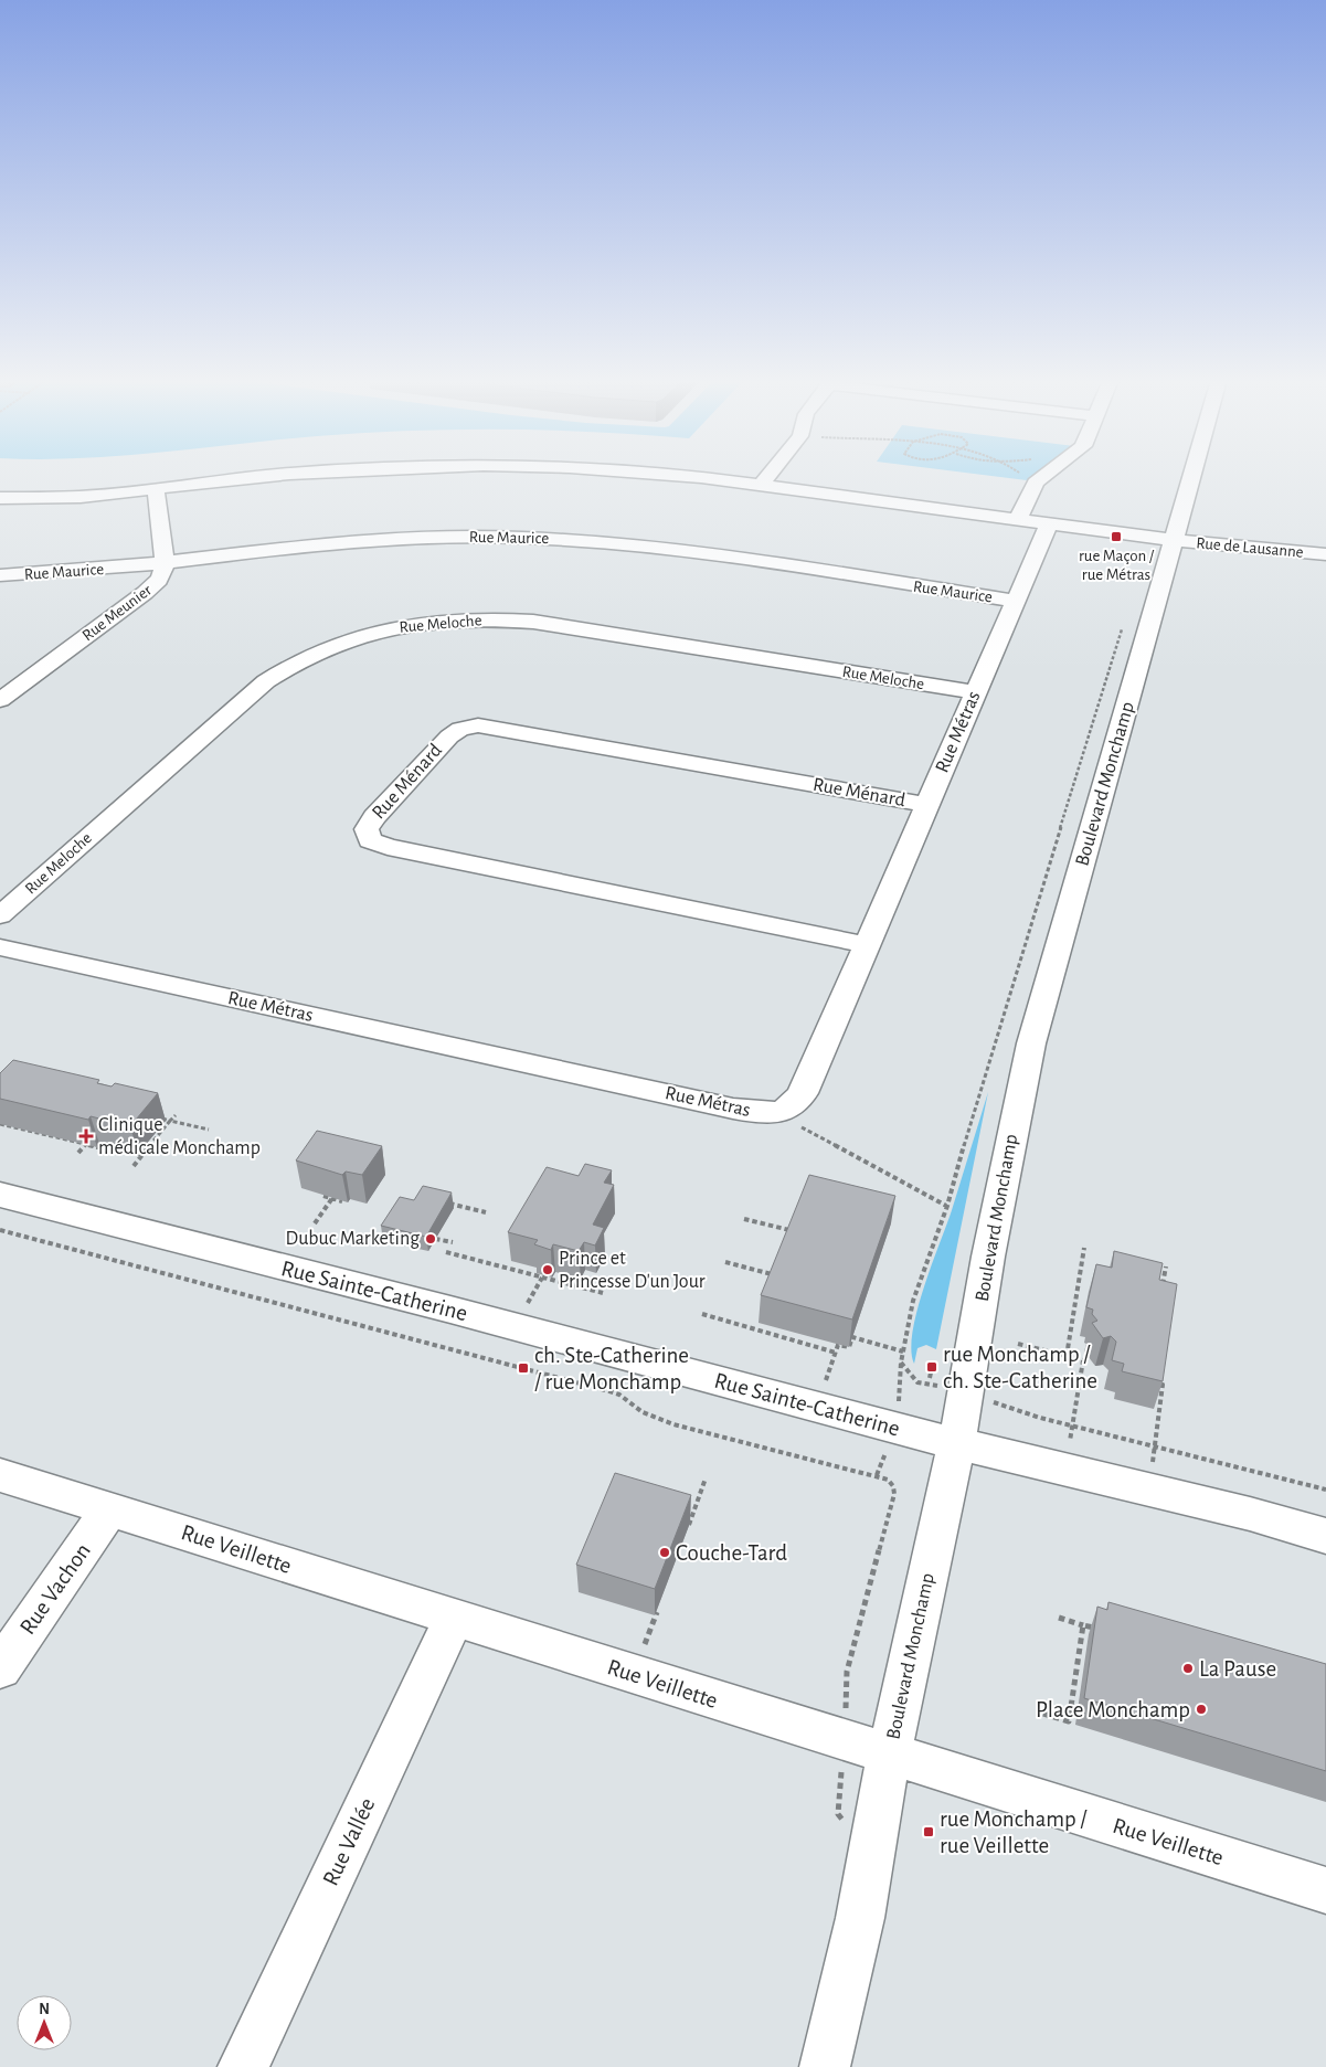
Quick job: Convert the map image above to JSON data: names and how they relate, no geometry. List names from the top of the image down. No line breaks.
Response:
{"streets":{"street":["Rue Maurice","Rue de Lausanne","Rue Meunier","Rue Meloche","Rue Métras","Rue Ménard","Boulevard Monchamp","Rue Sainte-Catherine","Rue Veillette","Rue Vachon","Rue Vallée"]},"crossings":[["Rue Maurice","Rue Meunier"],["Rue Maurice","Rue Métras"],["Rue de Lausanne","Rue Meunier"],["Rue de Lausanne","Rue Métras"],["Rue de Lausanne","Boulevard Monchamp"],["Rue Meloche","Rue Métras"],["Rue Métras","Rue Ménard"],["Boulevard Monchamp","Rue Sainte-Catherine"],["Boulevard Monchamp","Rue Veillette"],["Rue Veillette","Rue Vachon"],["Rue Veillette","Rue Vallée"]],"places":{"transit":["rue Maçon / rue Métras","rue Monchamp / ch. Ste-Catherine","ch. Ste-Catherine / rue Monchamp","rue Monchamp / rue Veillette"],"health":["Clinique médicale Monchamp"],"other":["Dubuc Marketing","Prince et Princesse D'un Jour","Couche-Tard","La Pause","Place Monchamp"]},"north":"top"}
